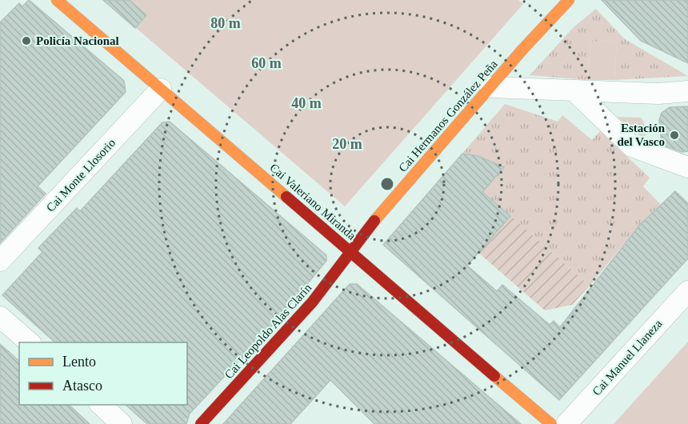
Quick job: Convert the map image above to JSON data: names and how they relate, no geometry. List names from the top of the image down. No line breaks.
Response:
{"streets":{"street":["Cai Hermanos González Peña","Cai Monte Llosorio","Cai Valeriano Miranda","Cai Leopoldo Alas Clarín","Cai Manuel Llaneza"]},"crossings":[["Cai Hermanos González Peña","Cai Valeriano Miranda"],["Cai Hermanos González Peña","Cai Leopoldo Alas Clarín"],["Cai Monte Llosorio","Cai Valeriano Miranda"],["Cai Valeriano Miranda","Cai Leopoldo Alas Clarín"]],"places":["Policía Nacional","Estación del Vasco"],"legend":["Lento","Atasco"],"rings":["80 m","60 m","40 m","20 m"]}
